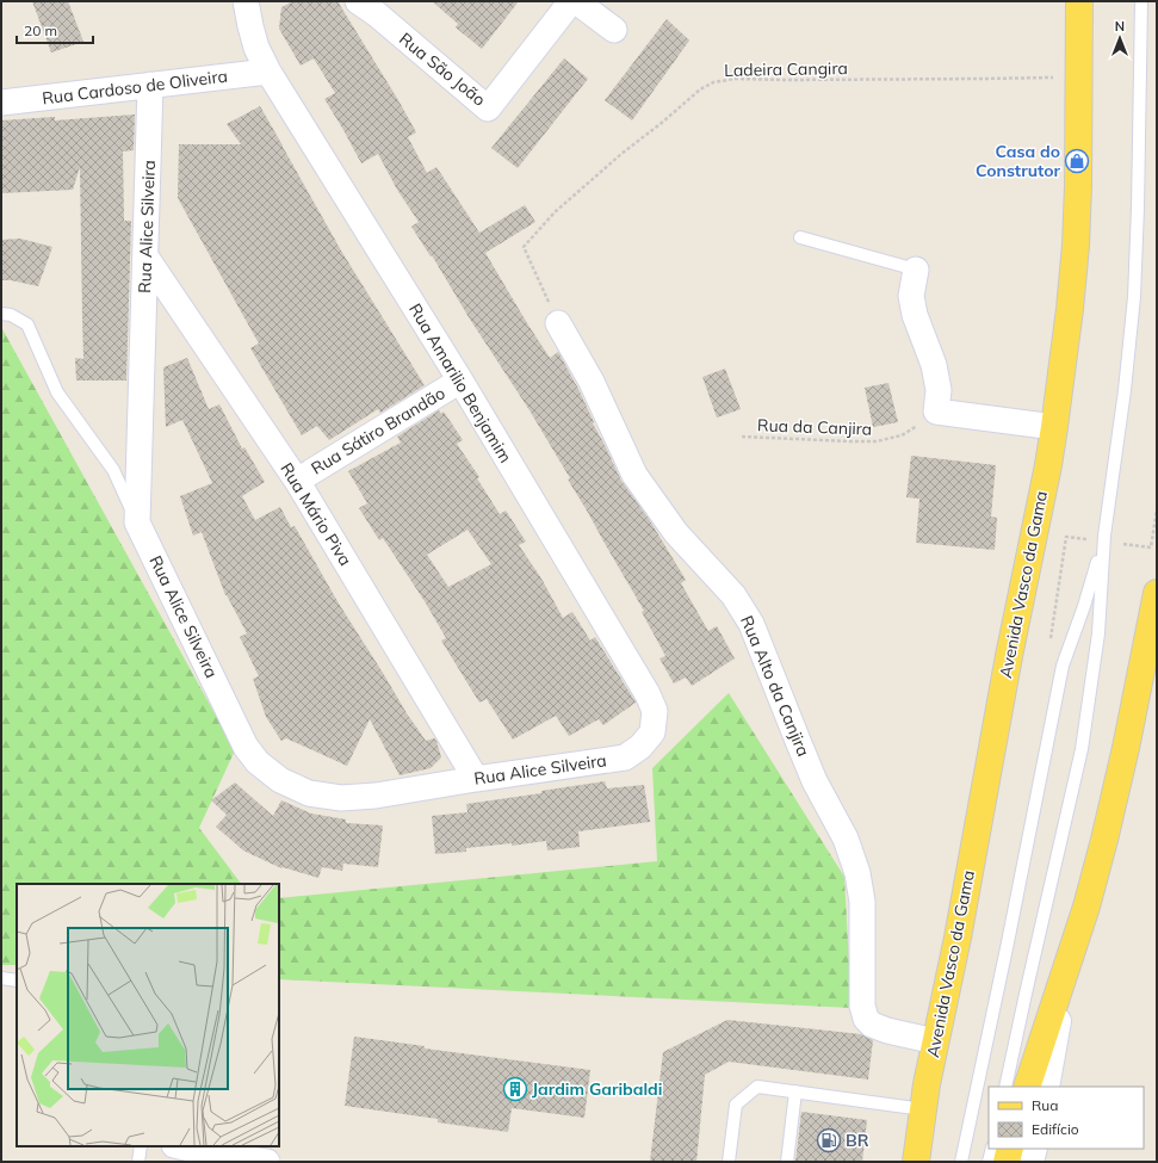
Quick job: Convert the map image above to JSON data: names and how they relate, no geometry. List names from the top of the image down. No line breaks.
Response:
{"streets":{"main road":["Avenida Vasco da Gama"],"street":["Rua São João","Rua Cardoso de Oliveira","Rua Alice Silveira","Rua Amarilio Benjamim","Rua Sátiro Brandão","Rua Mário Piva","Rua Alto da Canjira"],"path":["Ladeira Cangira","Rua da Canjira"]},"crossings":[["Ladeira Cangira","Avenida Vasco da Gama"],["Ladeira Cangira","Rua Alto da Canjira"],["Rua Cardoso de Oliveira","Rua Alice Silveira"],["Rua Cardoso de Oliveira","Rua Amarilio Benjamim"],["Rua Alice Silveira","Rua Amarilio Benjamim"],["Rua Alice Silveira","Rua Mário Piva"],["Rua Amarilio Benjamim","Rua Sátiro Brandão"],["Rua Sátiro Brandão","Rua Mário Piva"],["Avenida Vasco da Gama","Rua Alto da Canjira"]],"places":{"shop":["Casa do Construtor"],"building":["Jardim Garibaldi"],"fuel station":["BR"]},"legend":["Rua","Edifício"],"scale_bar":"20 m","north":"top"}
